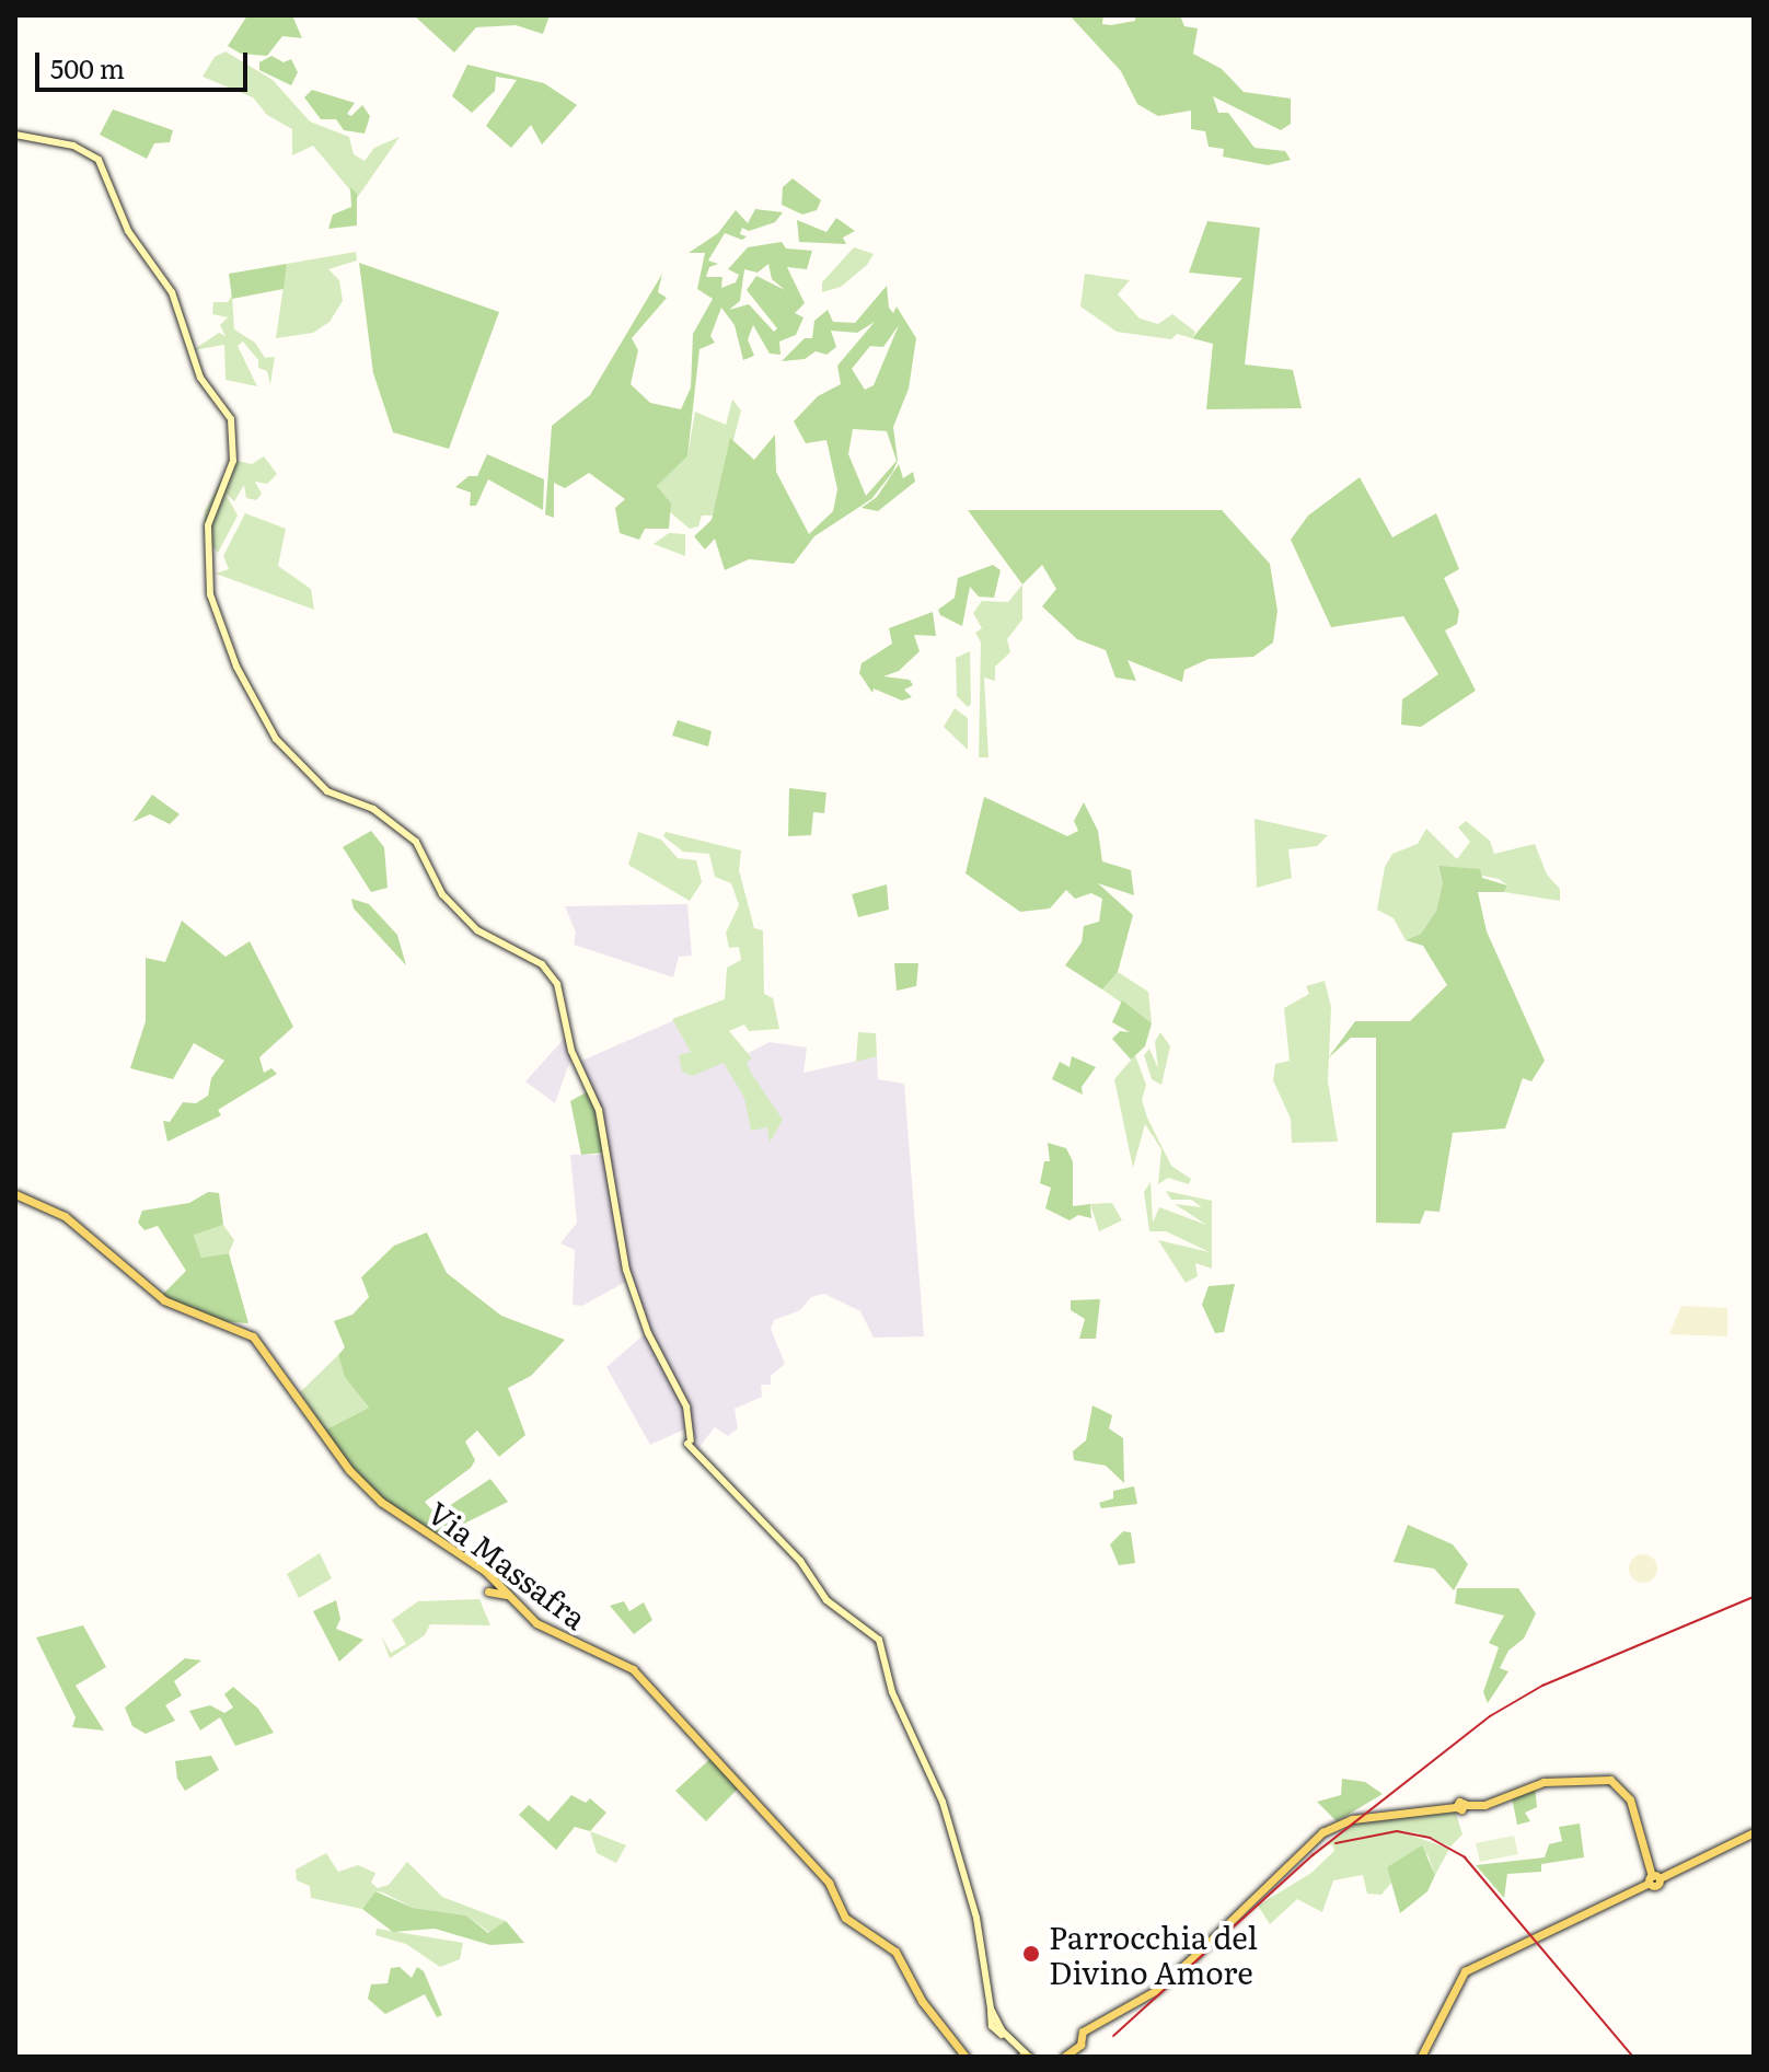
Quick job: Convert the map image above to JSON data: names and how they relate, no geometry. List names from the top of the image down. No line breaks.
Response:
{"streets":{"main road":["Via Massafra"]},"places":["Parrocchia del Divino Amore"],"scale_bar":"500 m"}
